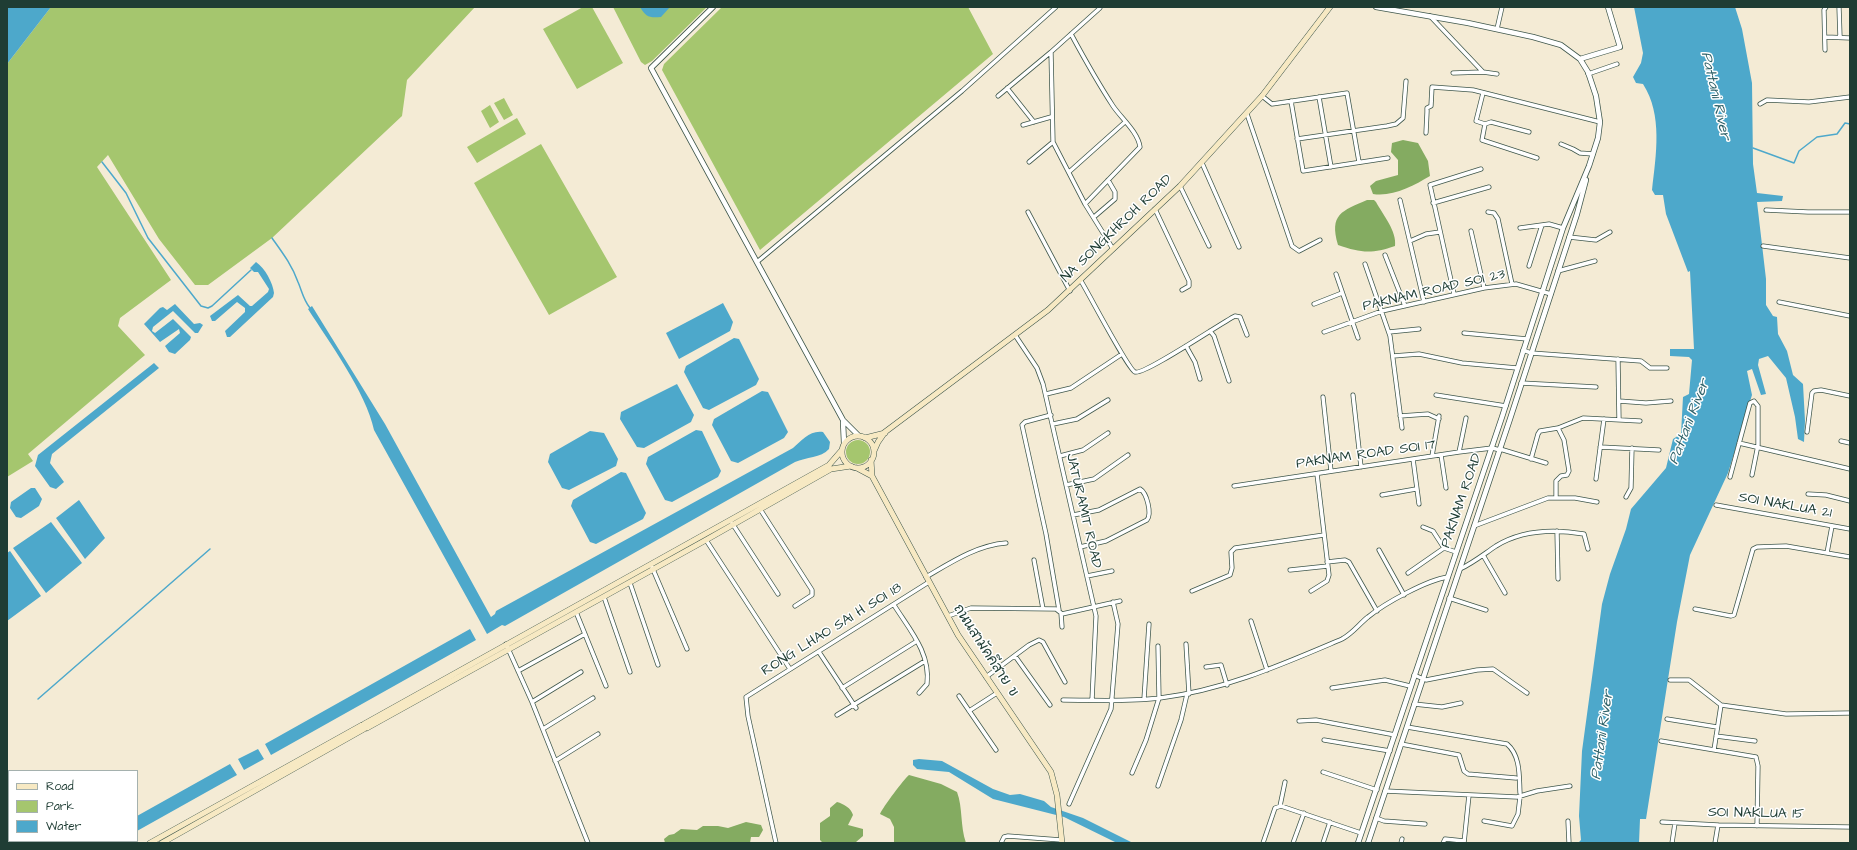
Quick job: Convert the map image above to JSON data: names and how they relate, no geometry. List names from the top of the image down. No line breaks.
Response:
{"streets":{"main road":["NA SONGKHROH ROAD","ถนนสามัคคีสาย ข"],"street":["PAKNAM ROAD SOI 23","PAKNAM ROAD SOI 17","PAKNAM ROAD","SOI NAKLUA 21","JATURAMIT ROAD","RONG LHAO SAI H SOI 18","SOI NAKLUA 15"]},"crossings":[["NA SONGKHROH ROAD","JATURAMIT ROAD"],["NA SONGKHROH ROAD","ถนนสามัคคีสาย ข"],["PAKNAM ROAD SOI 23","PAKNAM ROAD"],["PAKNAM ROAD SOI 17","PAKNAM ROAD"],["RONG LHAO SAI H SOI 18","ถนนสามัคคีสาย ข"]],"water":["Pattani River"],"legend":["Road","Park","Water"]}
